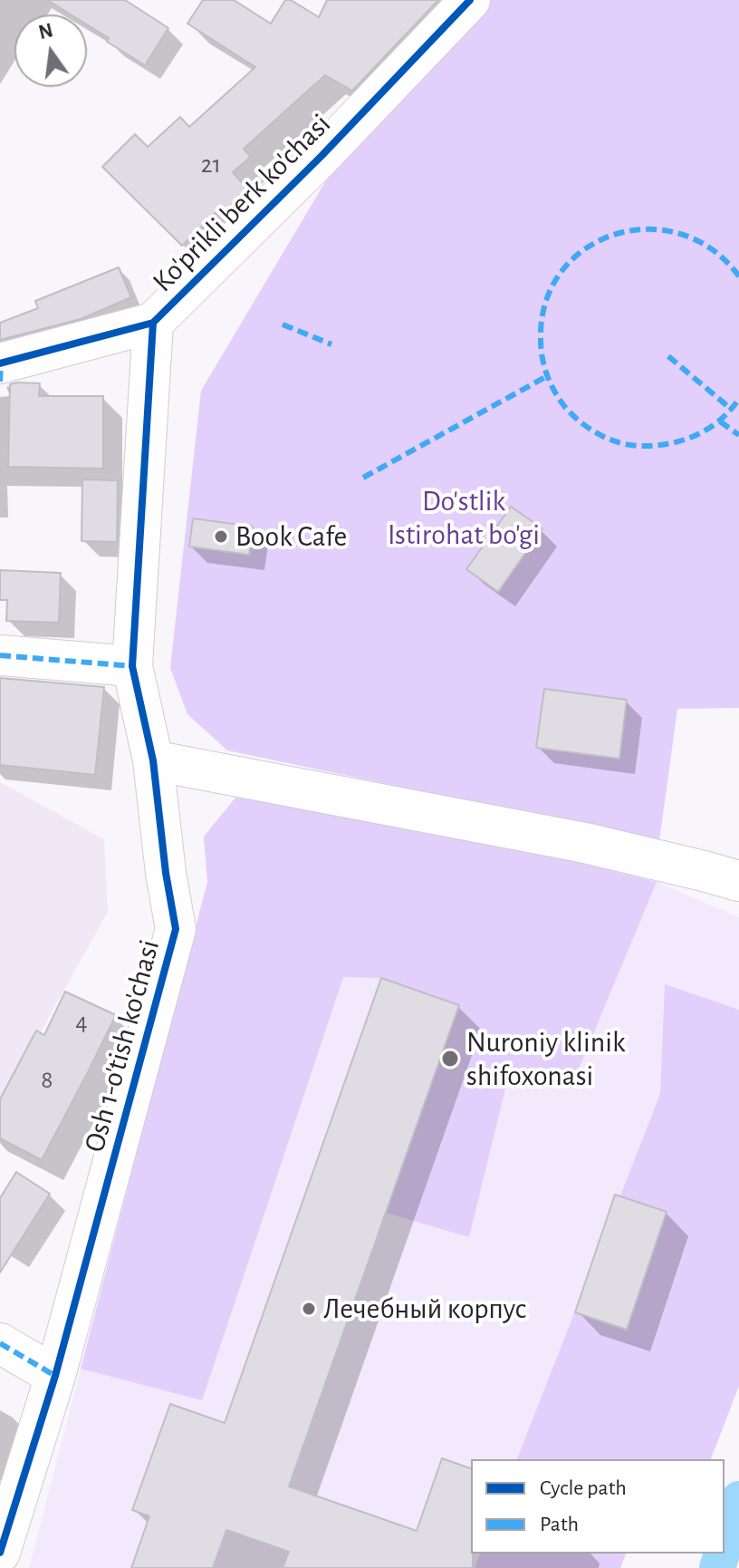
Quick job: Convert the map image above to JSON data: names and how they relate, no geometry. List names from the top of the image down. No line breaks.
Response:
{"streets":{"street":["Ko'prikli berk ko'chasi","Osh 1-o'tish ko'chasi"]},"crossings":[["Ko'prikli berk ko'chasi","Osh 1-o'tish ko'chasi"]],"parks":["Do'stlik Istirohat bo'gi"],"places":["Book Cafe","Nuroniy klinik shifoxonasi","Лечебный корпус"],"house_numbers":["21","4","8"],"legend":["Cycle path","Path"],"north":"top"}
